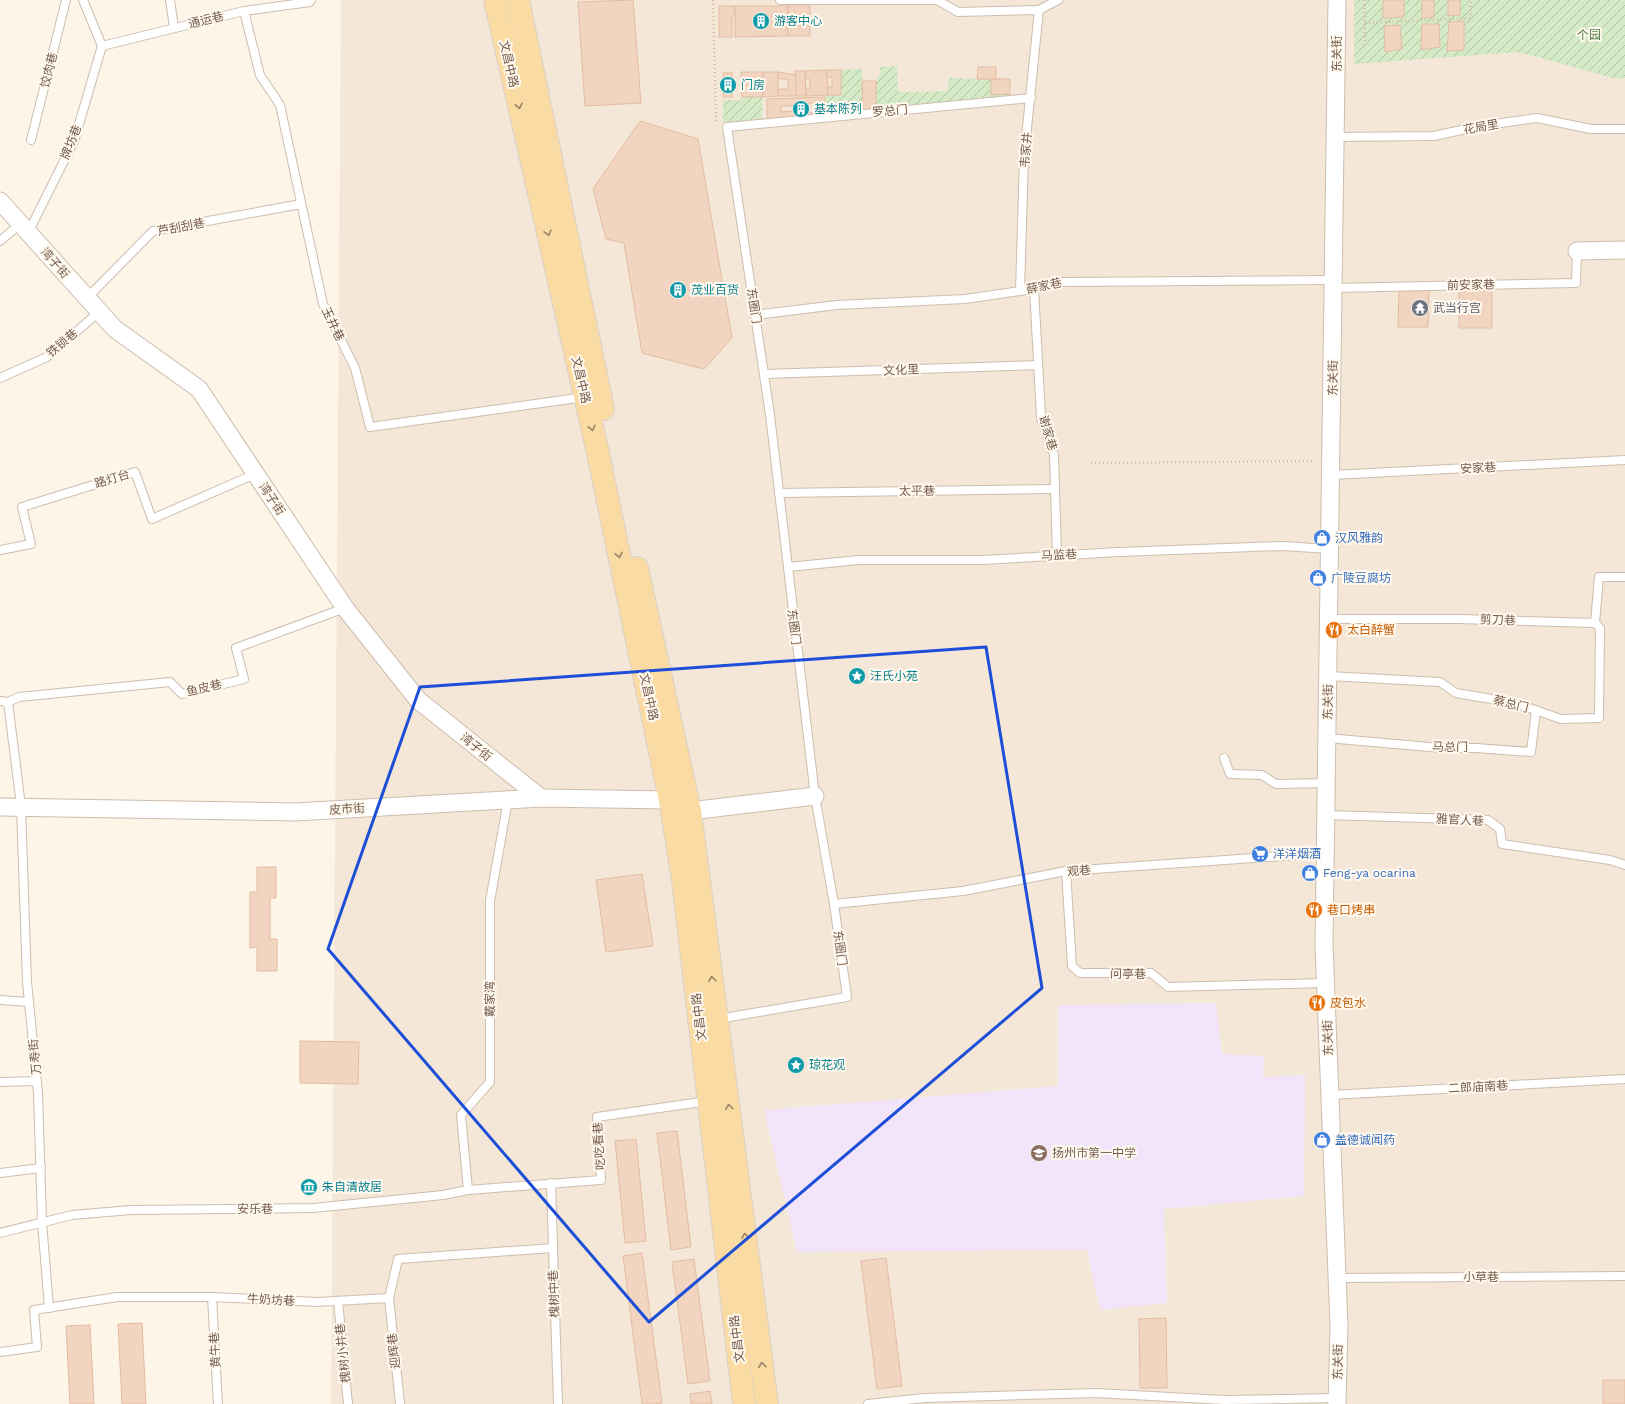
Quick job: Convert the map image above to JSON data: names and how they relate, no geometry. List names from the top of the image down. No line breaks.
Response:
{"streets":{"main road":["文昌中路"],"street":["东关街","湾子街","皮市街"],"lane":["通运巷","饺肉巷","罗总门","花局里","牌坊巷","韦家井","芦刮刮巷","前安家巷","薛家巷","东圈门","玉井巷","铁锁巷","文化里","谢家巷","安家巷","路灯台","太平巷","马监巷","剪刀巷","鱼皮巷","蔡总门","马总门","雅官人巷","观巷","问亭巷","戴家湾","万寿街","二郎庙南巷","吃吃看巷","安乐巷","小草巷","槐树中巷","牛奶坊巷","黄牛巷","迎辉巷","槐树小井巷"]},"crossings":[["通运巷","牌坊巷"],["通运巷","玉井巷"],["东关街","花局里"],["东关街","前安家巷"],["东关街","薛家巷"],["东关街","安家巷"],["东关街","马监巷"],["东关街","剪刀巷"],["东关街","蔡总门"],["东关街","马总门"],["东关街","雅官人巷"],["东关街","观巷"],["东关街","问亭巷"],["东关街","二郎庙南巷"],["东关街","小草巷"],["文昌中路","东圈门"],["文昌中路","玉井巷"],["文昌中路","皮市街"],["文昌中路","吃吃看巷"],["罗总门","韦家井"],["罗总门","东圈门"],["牌坊巷","湾子街"],["韦家井","薛家巷"],["芦刮刮巷","湾子街"],["芦刮刮巷","玉井巷"],["湾子街","铁锁巷"],["湾子街","路灯台"],["湾子街","鱼皮巷"],["湾子街","皮市街"],["前安家巷","薛家巷"],["薛家巷","东圈门"],["薛家巷","谢家巷"],["东圈门","文化里"],["东圈门","太平巷"],["东圈门","马监巷"],["东圈门","观巷"],["文化里","谢家巷"],["谢家巷","太平巷"],["谢家巷","马监巷"],["剪刀巷","蔡总门"],["鱼皮巷","万寿街"],["蔡总门","马总门"],["皮市街","戴家湾"],["皮市街","万寿街"],["观巷","问亭巷"],["戴家湾","吃吃看巷"],["戴家湾","安乐巷"],["万寿街","安乐巷"],["万寿街","牛奶坊巷"],["吃吃看巷","安乐巷"],["吃吃看巷","槐树中巷"],["牛奶坊巷","黄牛巷"],["牛奶坊巷","迎辉巷"],["牛奶坊巷","槐树小井巷"]],"parks":["个园"],"places":{"building":["游客中心","门房","基本陈列","茂业百货"],"temple":["武当行宫"],"shop":["汉风雅韵","广陵豆腐坊","Feng-ya ocarina","盖德诚闻药"],"restaurant":["太白醉蟹","巷口烤串","皮包水"],"place":["汪氏小苑","琼花观"],"supermarket":["洋洋烟酒"],"school or university":["扬州市第一中学"],"museum":["朱自清故居"]}}
